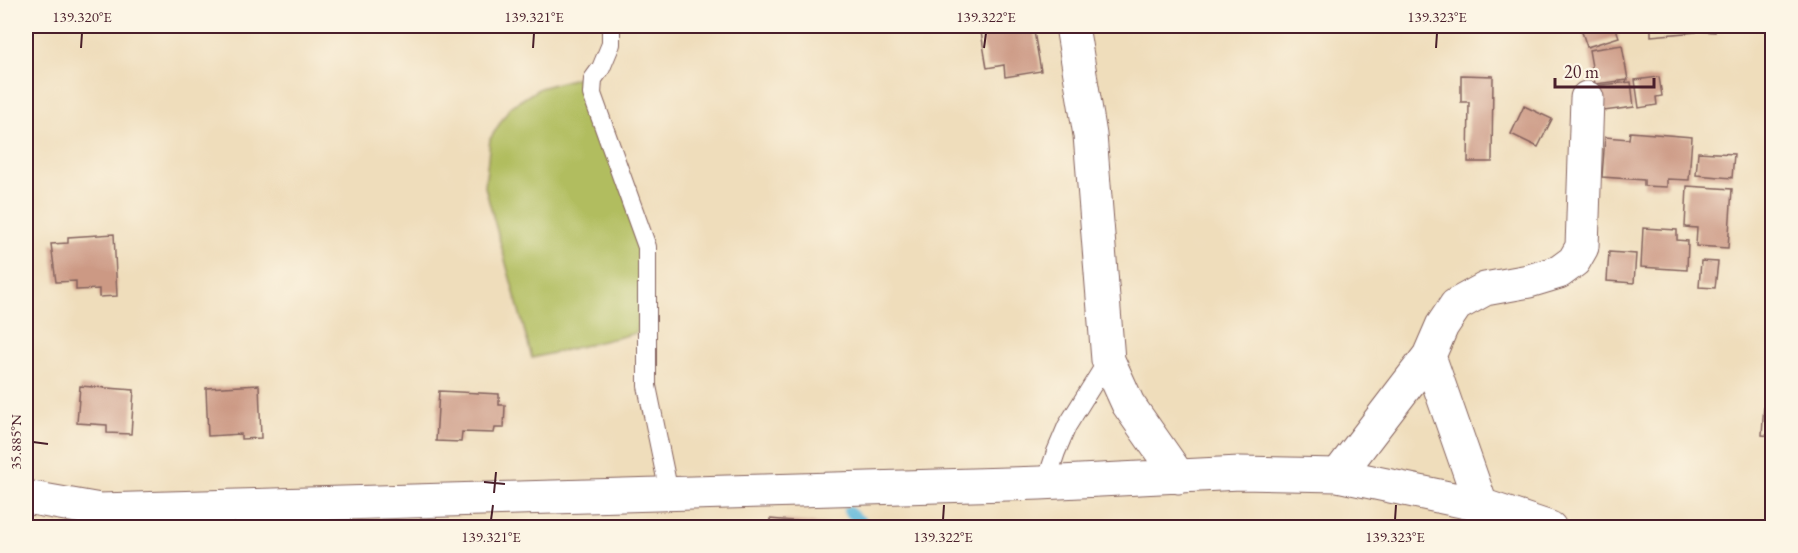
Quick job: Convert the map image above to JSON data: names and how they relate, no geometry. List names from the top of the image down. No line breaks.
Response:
{"scale_bar":"20 m","coordinates":["139.320°E","139.321°E","139.322°E","139.323°E","35.885°N"]}
